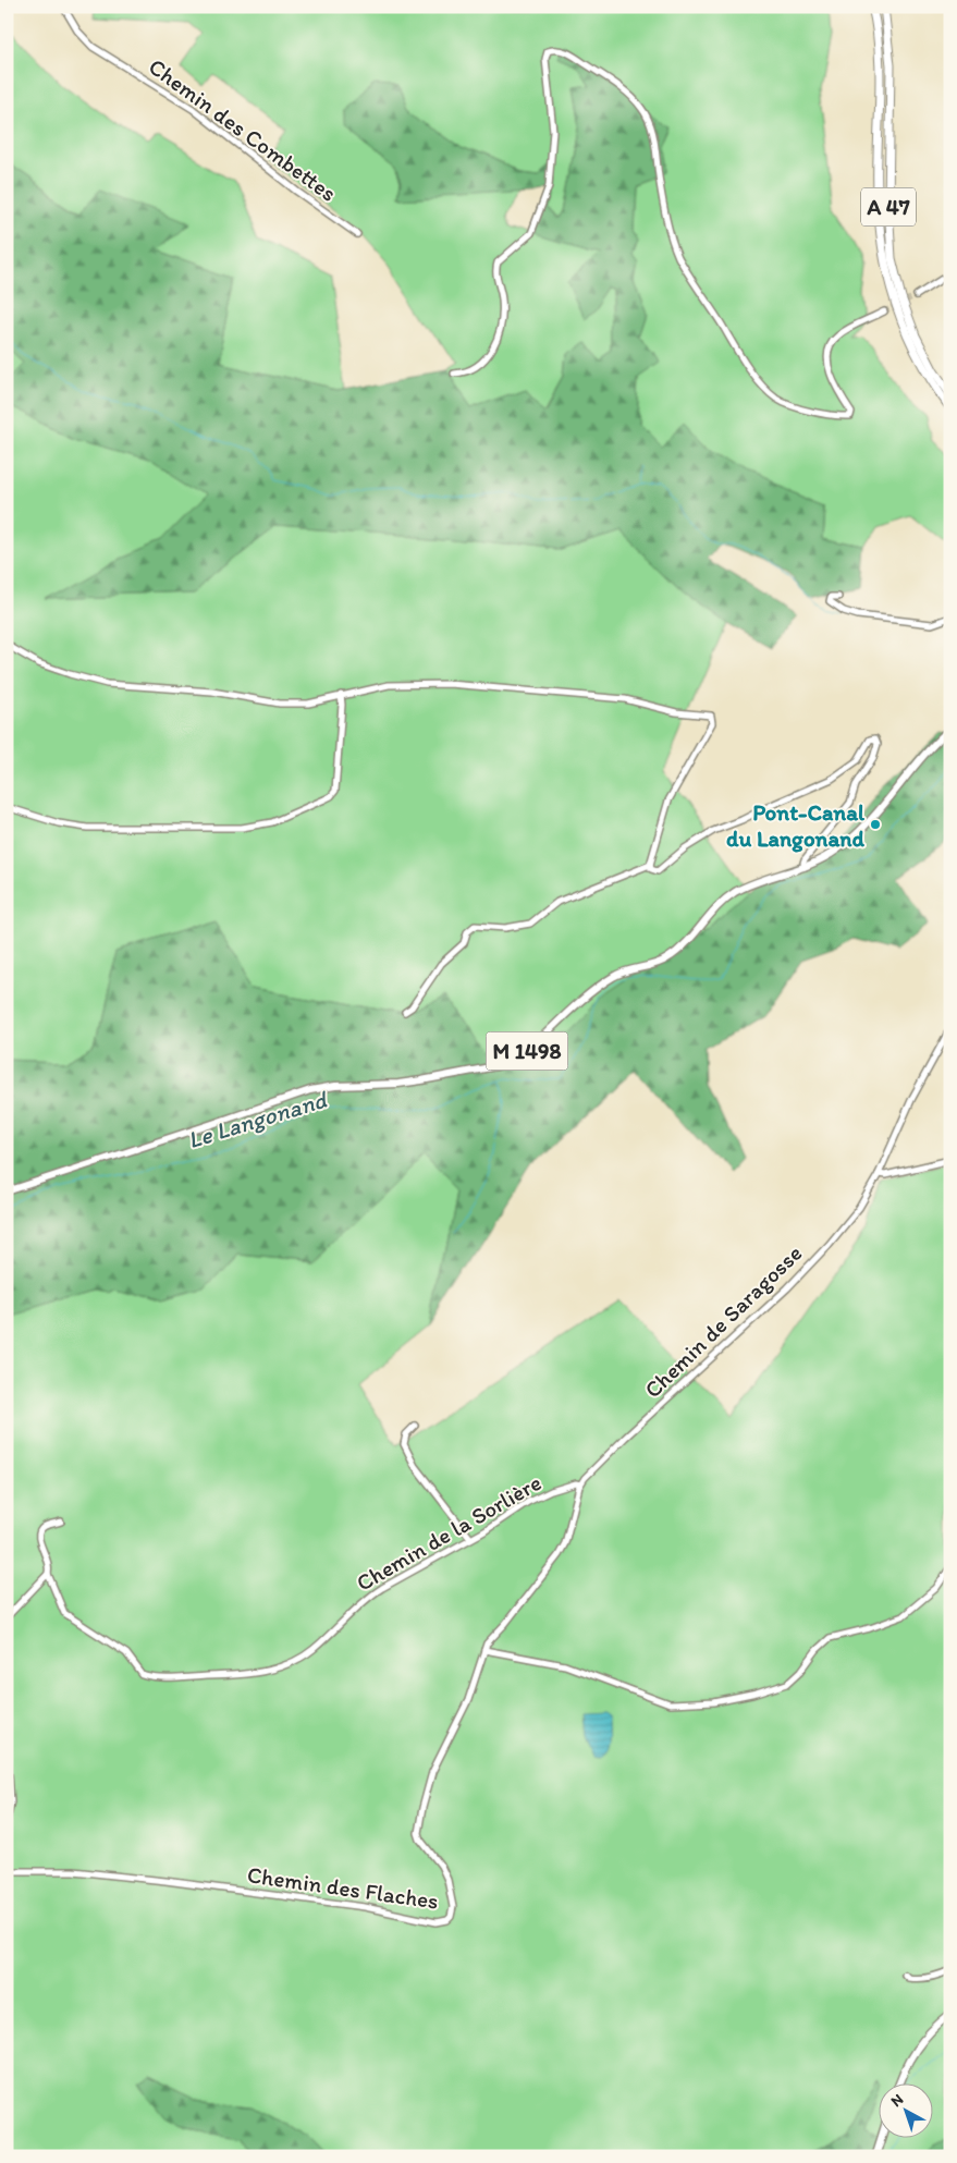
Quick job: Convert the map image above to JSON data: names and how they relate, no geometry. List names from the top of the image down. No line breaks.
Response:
{"streets":{"highway":["A 47"],"main road":["M 1498"],"street":["Chemin des Combettes","Chemin de Saragosse","Chemin de la Sorlière","Chemin des Flaches"]},"crossings":[["Chemin de Saragosse","Chemin de la Sorlière"],["Chemin de Saragosse","Chemin des Flaches"],["Chemin de la Sorlière","Chemin des Flaches"]],"water":["Le Langonand"],"places":["Pont-Canal du Langonand"],"north":"top left"}
